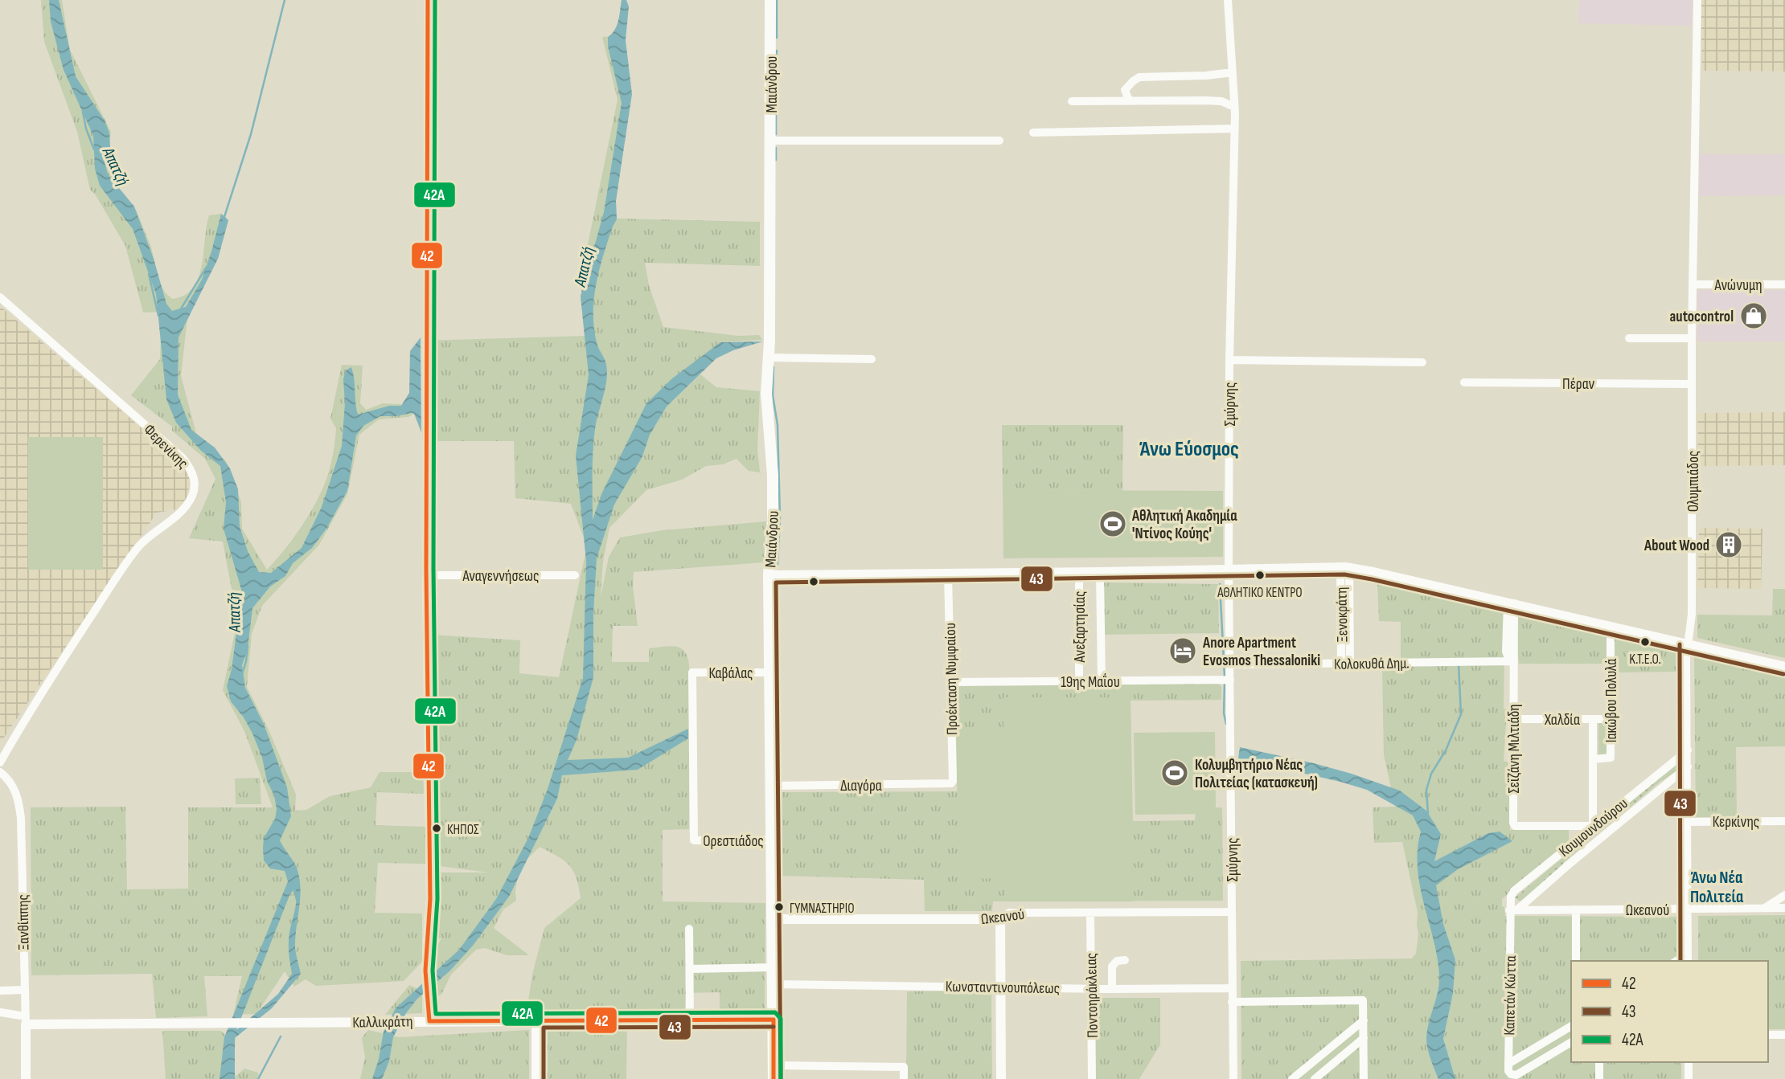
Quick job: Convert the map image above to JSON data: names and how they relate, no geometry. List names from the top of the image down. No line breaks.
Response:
{"streets":{"main road":["Μαιάνδρου"],"street":["Ανώνυμη","Πέραν","Σμύρνης","Φερενίκης","Ολυμπιάδος","Αναγεννήσεως","Ξενοκράτη","Ανεξαρτησίας","Κολοκυθά Δημ.","Καβάλας","Προέκταση Νυμφαίου","19ης Μαΐου","Ιακώβου Πολυλά","Χαλδία","Σεϊζάνη Μιλτιάδη","Διαγόρα","Κερκίνης","Κουμουνδούρου","Ορεστιάδος","Ωκεανού","Ξανθίππης","Κωνσταντινουπόλεως","Ποντοηράκλειας","Καπετάν Κώττα","Καλλικράτη"]},"crossings":[["Μαιάνδρου","Καβάλας"],["Μαιάνδρου","Διαγόρα"],["Μαιάνδρου","Ορεστιάδος"],["Μαιάνδρου","Ωκεανού"],["Μαιάνδρου","Κωνσταντινουπόλεως"],["Μαιάνδρου","Καλλικράτη"],["Ανώνυμη","Ολυμπιάδος"],["Πέραν","Ολυμπιάδος"],["Σμύρνης","Κολοκυθά Δημ."],["Σμύρνης","19ης Μαΐου"],["Σμύρνης","Ωκεανού"],["Σμύρνης","Κωνσταντινουπόλεως"],["Ολυμπιάδος","Κερκίνης"],["Ολυμπιάδος","Κουμουνδούρου"],["Ολυμπιάδος","Ωκεανού"],["Ξενοκράτη","Κολοκυθά Δημ."],["Ανεξαρτησίας","19ης Μαΐου"],["Κολοκυθά Δημ.","Σεϊζάνη Μιλτιάδη"],["Καβάλας","Ορεστιάδος"],["Προέκταση Νυμφαίου","19ης Μαΐου"],["Προέκταση Νυμφαίου","Διαγόρα"],["Ιακώβου Πολυλά","Χαλδία"],["Ιακώβου Πολυλά","Σεϊζάνη Μιλτιάδη"],["Ιακώβου Πολυλά","Κουμουνδούρου"],["Χαλδία","Σεϊζάνη Μιλτιάδη"],["Σεϊζάνη Μιλτιάδη","Κουμουνδούρου"],["Κουμουνδούρου","Ωκεανού"],["Κουμουνδούρου","Καπετάν Κώττα"],["Ωκεανού","Ποντοηράκλειας"],["Ωκεανού","Καπετάν Κώττα"],["Ξανθίππης","Καλλικράτη"],["Κωνσταντινουπόλεως","Ποντοηράκλειας"]],"districts":["Άνω Εύοσμος","Άνω Νέα Πολιτεία"],"water":["Απατζή"],"places":{"shop":["autocontrol"],"sports":["Αθλητική Ακαδημία 'Ντίνος Κούης'","Κολυμβητήριο Νέας Πολιτείας (κατασκευή)"],"building":["About Wood"],"other":["ΑΘΛΗΤΙΚΟ ΚΕΝΤΡΟ","K.T.E.O.","ΚΗΠΟΣ","ΓΥΜΝΑΣΤΗΡΙΟ"],"hotel":["Anore Apartment Evosmos Thessaloniki"]},"lines":["transit line 42","transit line 42Α","transit line 43"],"legend":["42","43","42Α"]}
